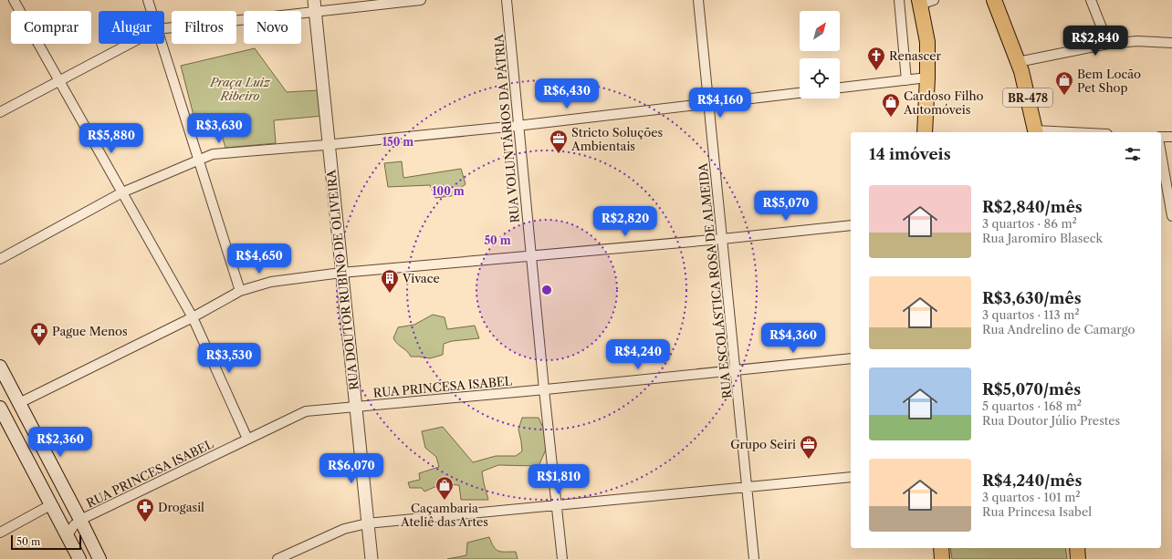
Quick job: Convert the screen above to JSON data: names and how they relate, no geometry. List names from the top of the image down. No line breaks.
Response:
{"streets":{"main road":["BR-478"],"street":["RUA VOLUNTÁRIOS DA PÁTRIA","RUA DOUTOR RUBINO DE OLIVEIRA","RUA ESCOLÁSTICA ROSA DE ALMEIDA","RUA PRINCESA ISABEL"]},"crossings":[["RUA VOLUNTÁRIOS DA PÁTRIA","RUA PRINCESA ISABEL"],["RUA DOUTOR RUBINO DE OLIVEIRA","RUA PRINCESA ISABEL"],["RUA ESCOLÁSTICA ROSA DE ALMEIDA","RUA PRINCESA ISABEL"]],"parks":["Praça Luiz Ribeiro"],"places":{"church":["Renascer"],"shop":["Bem Locão Pet Shop","Cardoso Filho Automóveis","Caçambaria Ateliê das Artes"],"office":["Stricto Soluções Ambientais","Grupo Seiri"],"building":["Vivace"],"pharmacy":["Pague Menos","Drogasil"]},"scale_bar":"50 m","north":"top right","page":{"chip":["Comprar","Alugar","Filtros","Novo"],"price":["R$2,840","R$6,430","R$4,160","R$3,630","R$5,880","R$5,070","R$2,820","R$4,650","R$4,360","R$4,240","R$3,530","R$2,360","R$6,070","R$1,810"],"heading":"14 imóveis","list":[{"name":"R$2,840/mês","note":"3 quartos · 86 m² · Rua Jaromiro Blaseck"},{"name":"R$3,630/mês","note":"3 quartos · 113 m² · Rua Andrelino de Camargo"},{"name":"R$5,070/mês","note":"5 quartos · 168 m² · Rua Doutor Júlio Prestes"},{"name":"R$4,240/mês","note":"3 quartos · 101 m² · Rua Princesa Isabel"}],"scale":"50 m"},"rings":["150 m","100 m","50 m"]}
